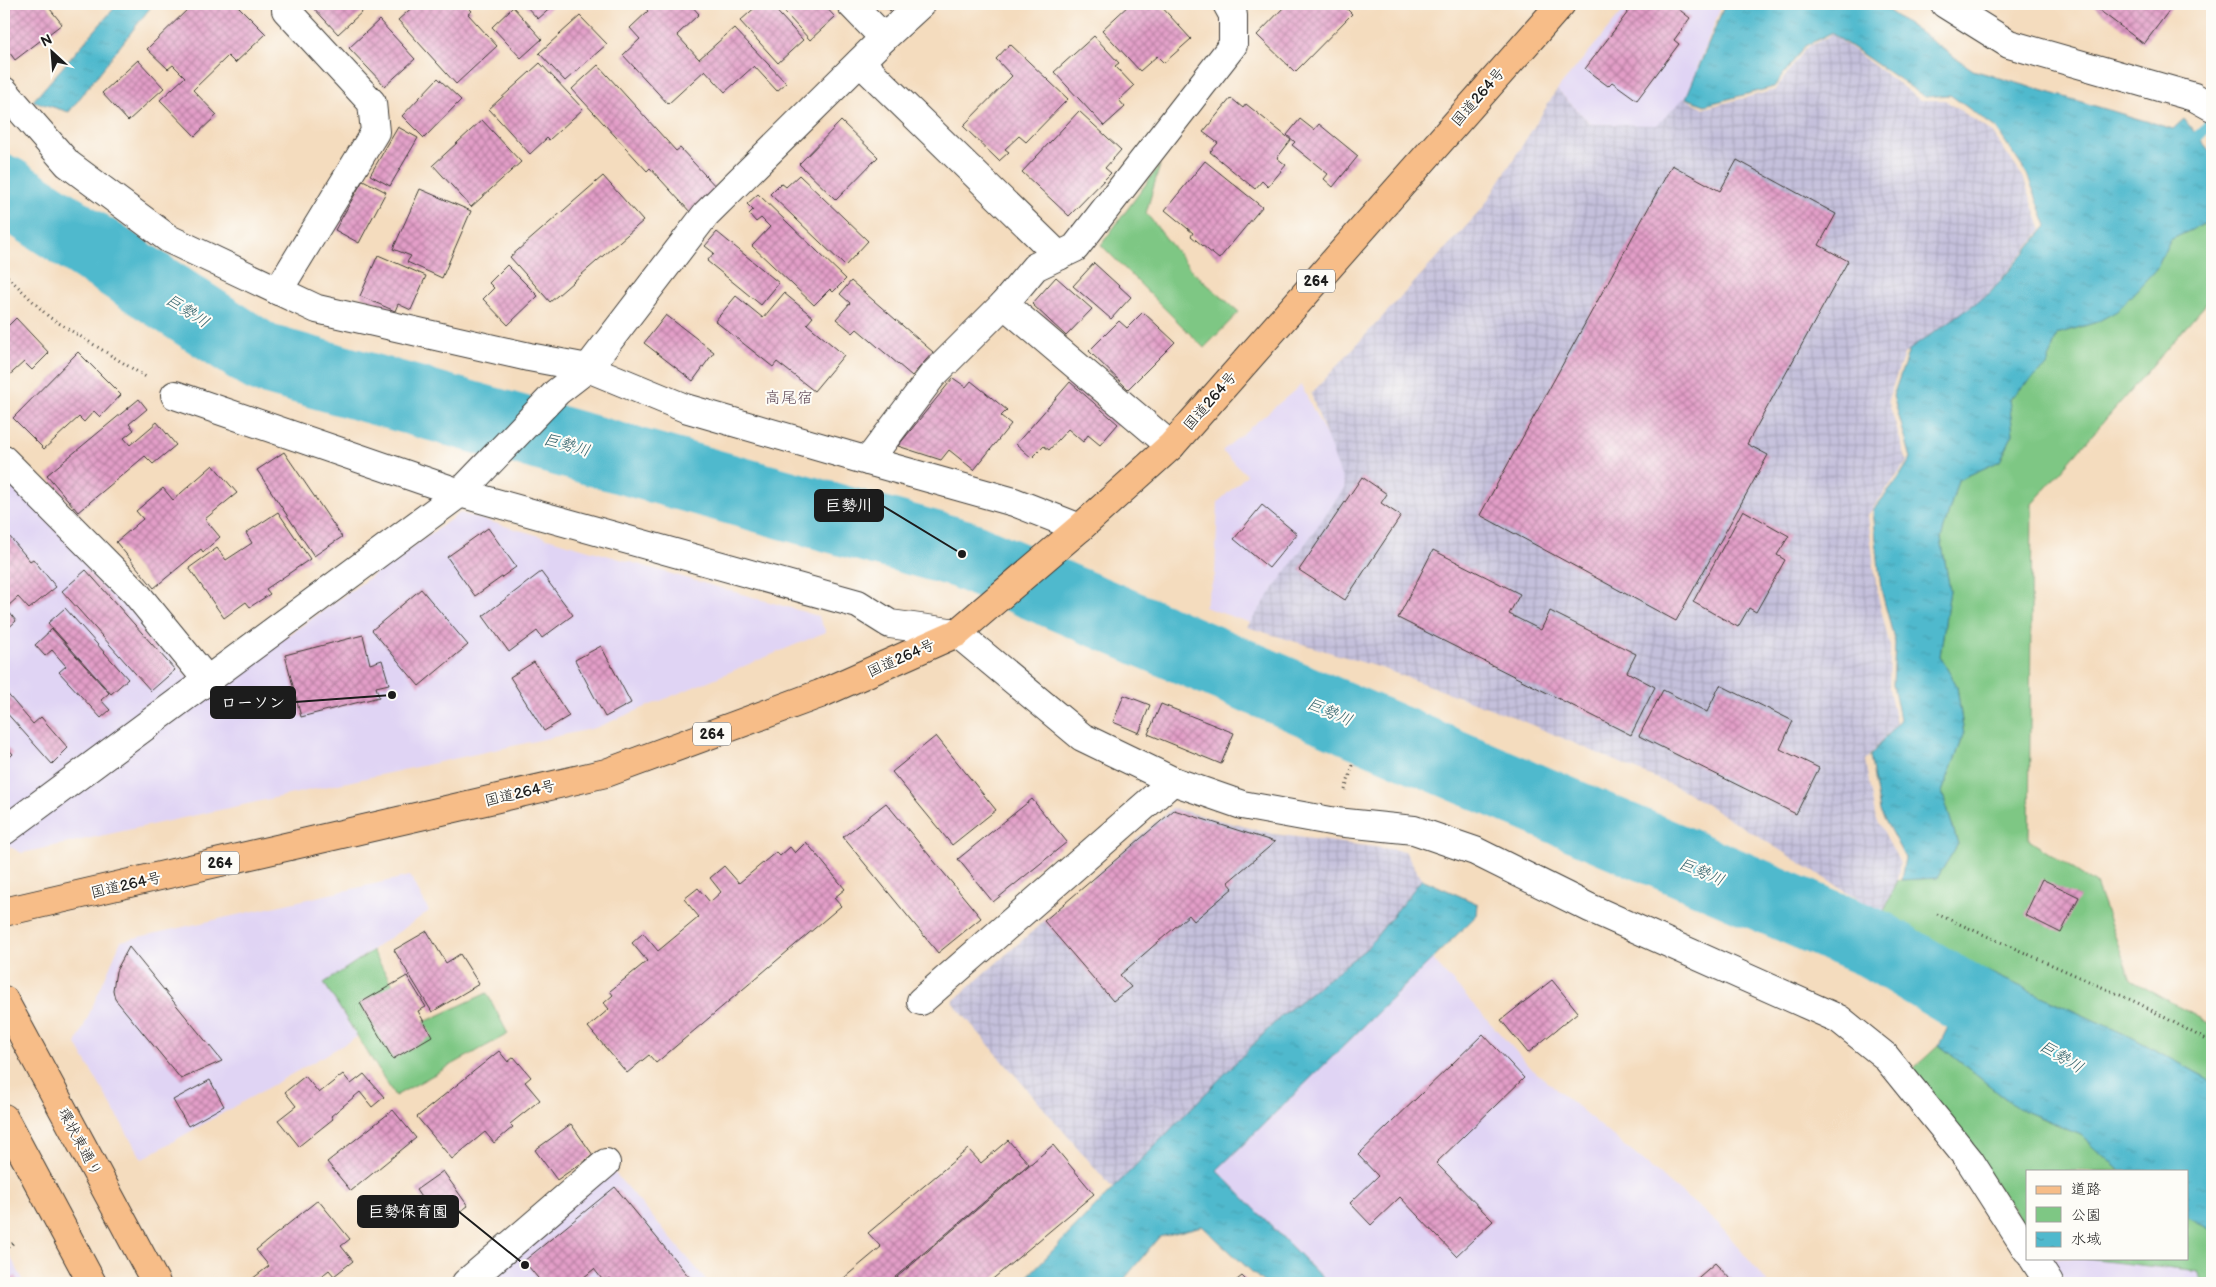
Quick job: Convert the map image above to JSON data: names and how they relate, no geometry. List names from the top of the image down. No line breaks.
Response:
{"streets":{"main road":["国道264号","264","環状東通り"]},"districts":["高尾宿"],"water":["巨勢川"],"places":["巨勢川","ローソン","巨勢保育園"],"legend":["道路","公園","水域"],"north":"top left"}
